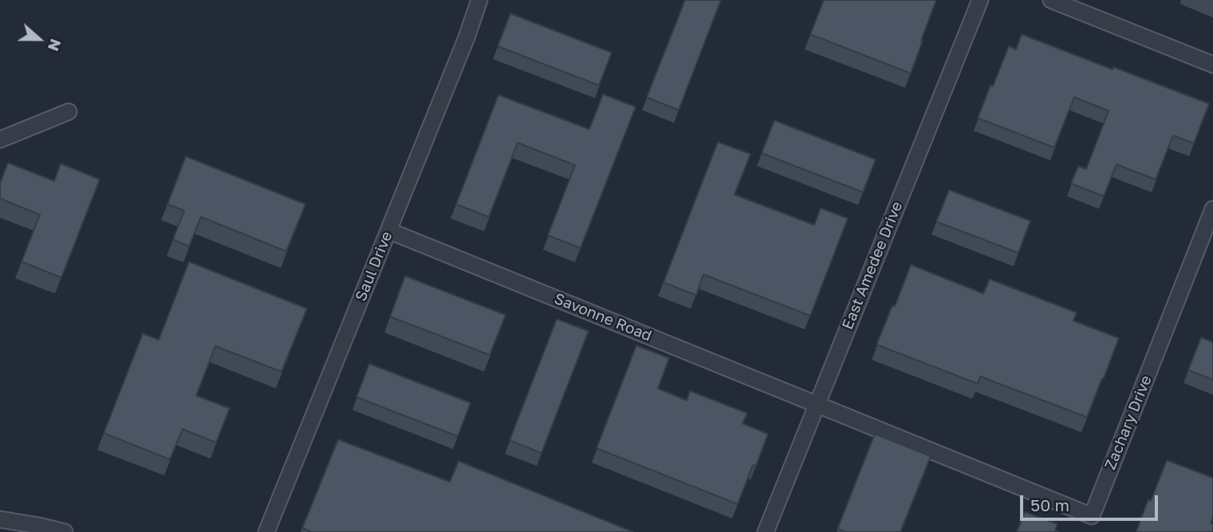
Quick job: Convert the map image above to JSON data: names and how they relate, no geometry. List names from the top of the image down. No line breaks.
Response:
{"streets":{"street":["East Amedee Drive","Saul Drive","Savonne Road","Zachary Drive"]},"crossings":[["East Amedee Drive","Savonne Road"],["East Amedee Drive","Zachary Drive"],["Saul Drive","Savonne Road"],["Savonne Road","Zachary Drive"]],"scale_bar":"50 m","north":"right"}
